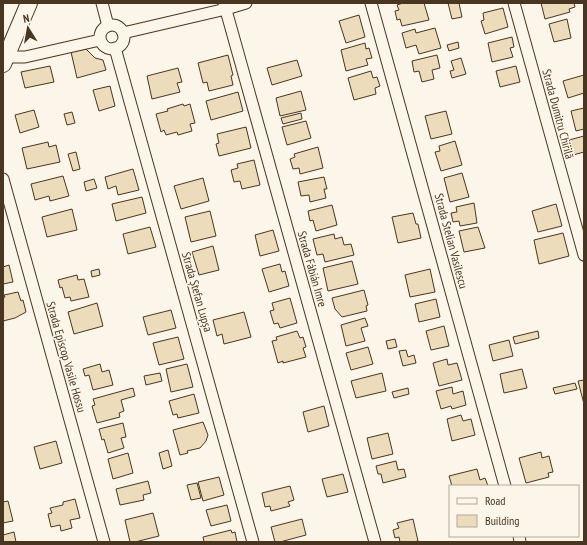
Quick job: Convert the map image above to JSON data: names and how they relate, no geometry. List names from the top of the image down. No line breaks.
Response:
{"streets":{"street":["Strada Dumitru Chirilă","Strada Stelian Vasilescu","Strada Fábián Imre","Strada Ștefan Lupșa","Strada Episcop Vasile Hossu"]},"legend":["Road","Building"],"north":"top"}
